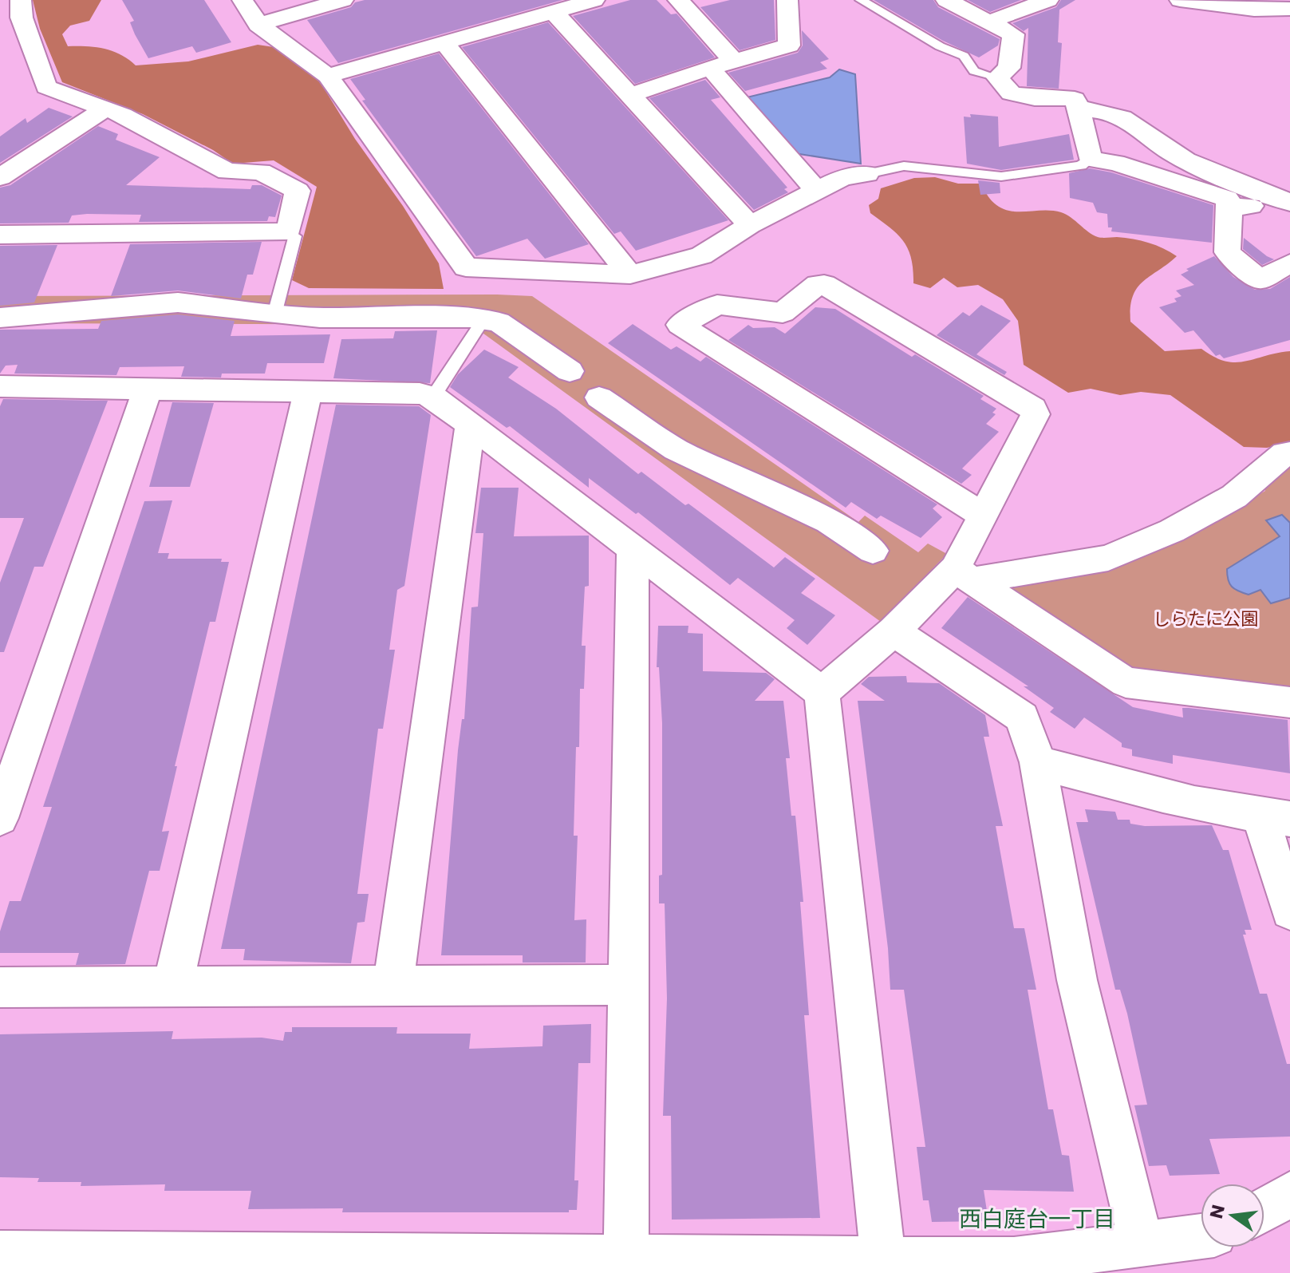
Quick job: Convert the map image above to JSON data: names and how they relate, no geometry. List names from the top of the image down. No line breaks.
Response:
{"districts":["西白庭台一丁目"],"parks":["しらたに公園"],"north":"left"}
